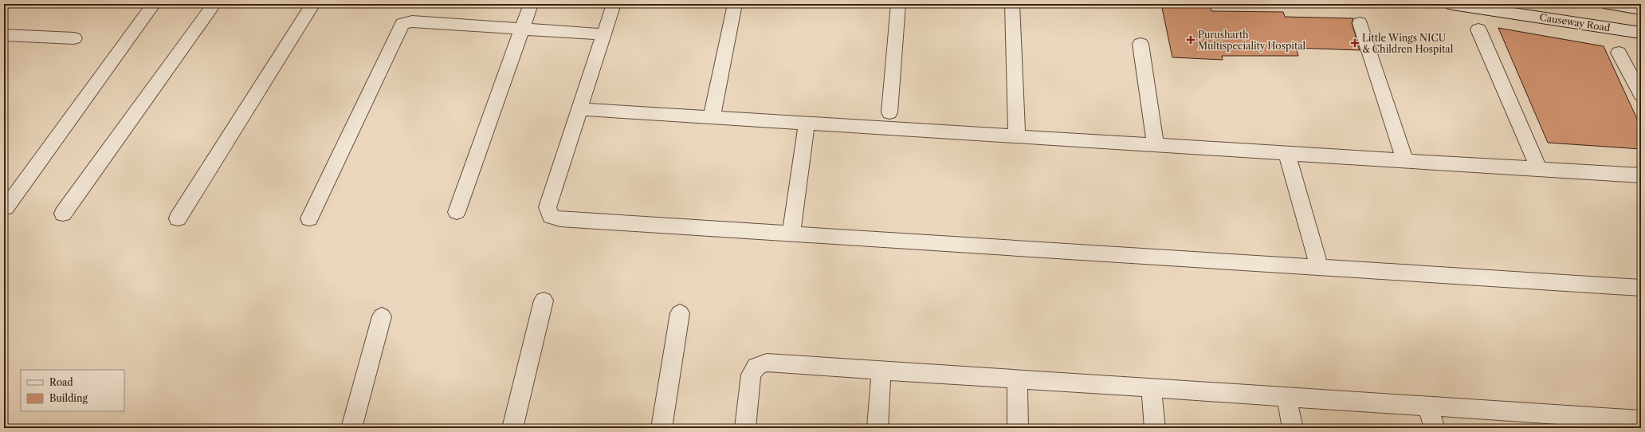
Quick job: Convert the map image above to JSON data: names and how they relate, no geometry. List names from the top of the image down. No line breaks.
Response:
{"streets":{"street":["Causeway Road"]},"places":{"health":["Purusharth Multispeciality Hospital","Little Wings NICU & Children Hospital"]},"legend":["Road","Building"]}
